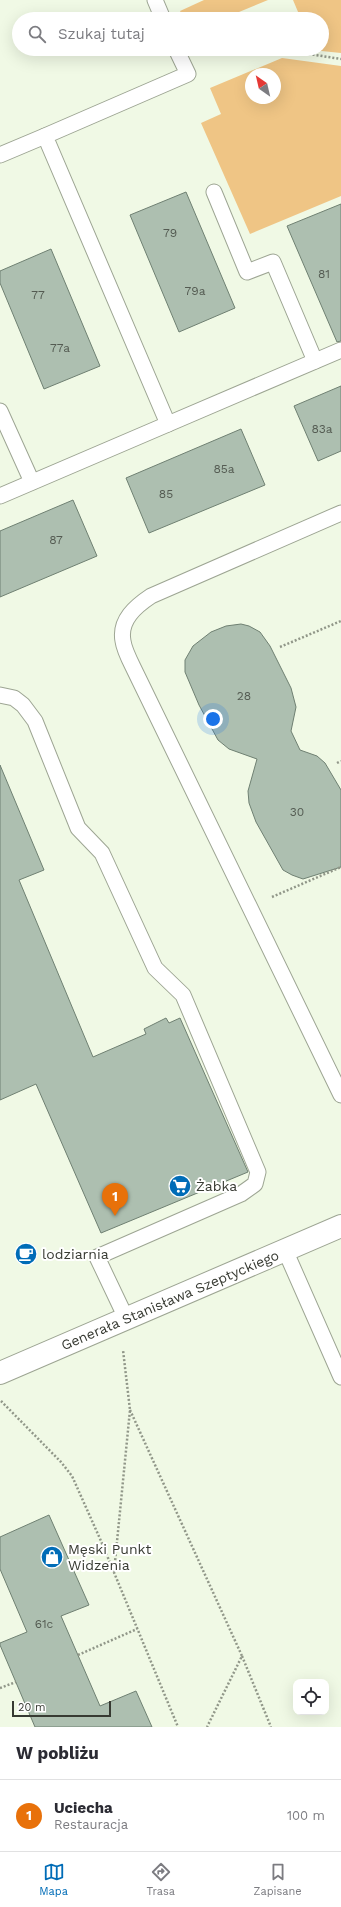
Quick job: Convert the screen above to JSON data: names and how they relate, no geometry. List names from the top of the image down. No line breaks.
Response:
{"streets":{"street":["Generała Stanisława Szeptyckiego"]},"places":{"supermarket":["Żabka"],"cafe":["lodziarnia"],"shop":["Męski Punkt Widzenia"]},"house_numbers":["79","81","79a","77","77a","83a","85a","85","87","28","30","61c"],"scale_bar":"20 m","north":"top left","page":{"search":"Szukaj tutaj","pins":"1","scale":"20 m","heading":"W pobliżu","list":[{"mark":"1","name":"Uciecha","note":"Restauracja","value":"100 m"}],"nav":["Mapa","Trasa","Zapisane"]}}
